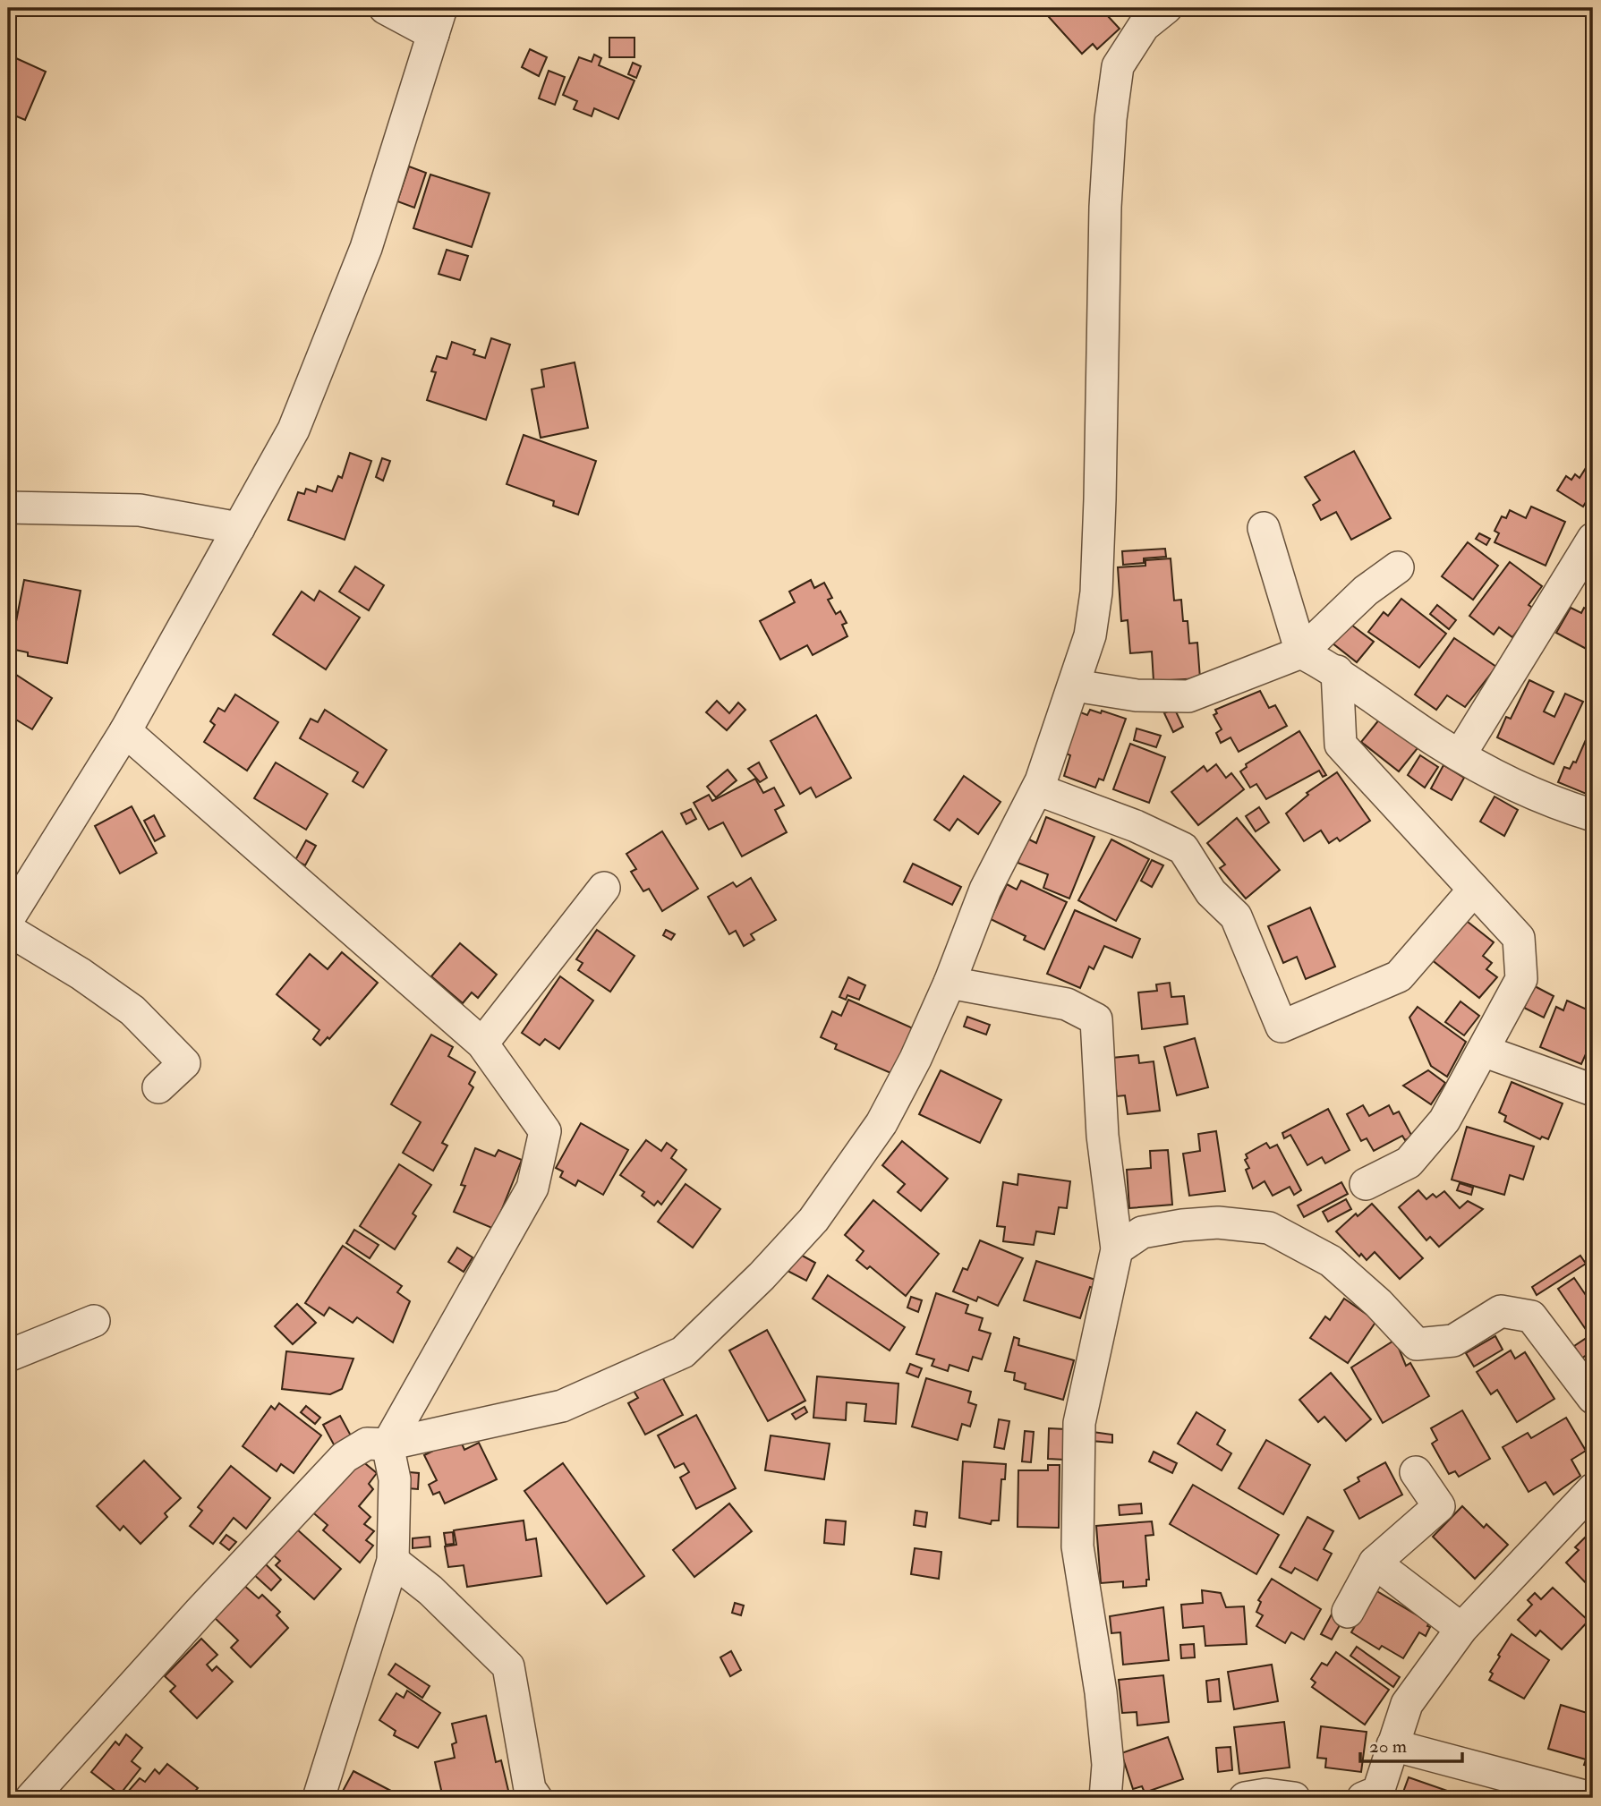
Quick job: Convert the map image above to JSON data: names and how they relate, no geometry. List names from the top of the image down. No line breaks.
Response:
{"scale_bar":"20 m"}
